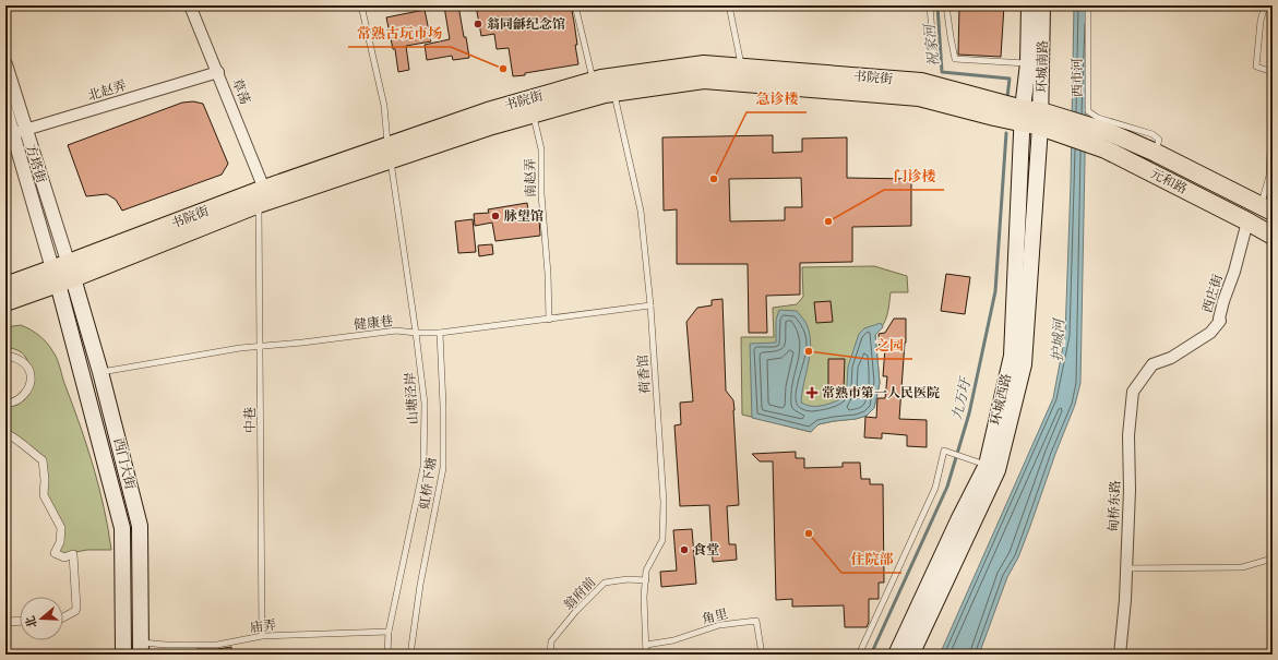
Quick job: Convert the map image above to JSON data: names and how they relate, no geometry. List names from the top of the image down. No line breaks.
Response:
{"streets":{"main road":["环城南路","书院街","元和路","环城西路","西门大街"],"street":["北赵弄","草荡","方塔街","西庄街","甸桥东路"],"lane":["西市河","南赵弄","健康巷","荷香馆","山塘泾岸","中巷","虹桥下塘","翁府前","角里","庙弄"]},"crossings":[["环城南路","书院街"],["环城南路","环城西路"],["书院街","草荡"],["书院街","方塔街"],["书院街","南赵弄"],["书院街","元和路"],["书院街","荷香馆"],["书院街","山塘泾岸"],["书院街","环城西路"],["书院街","中巷"],["书院街","西门大街"],["西市河","元和路"],["北赵弄","草荡"],["北赵弄","方塔街"],["草荡","中巷"],["方塔街","西门大街"],["南赵弄","健康巷"],["元和路","西庄街"],["西庄街","甸桥东路"],["健康巷","荷香馆"],["健康巷","山塘泾岸"],["健康巷","中巷"],["健康巷","西门大街"],["健康巷","虹桥下塘"],["荷香馆","翁府前"],["荷香馆","角里"],["山塘泾岸","庙弄"],["中巷","庙弄"],["西门大街","庙弄"]],"water":["祝家河","护城河","九万圩"],"places":{"other":["翁同龢纪念馆","常熟古玩市场","急诊楼","脉望馆","门诊楼","之园","住院部","食堂"],"health":["常熟市第一人民医院"]},"north":"left"}
